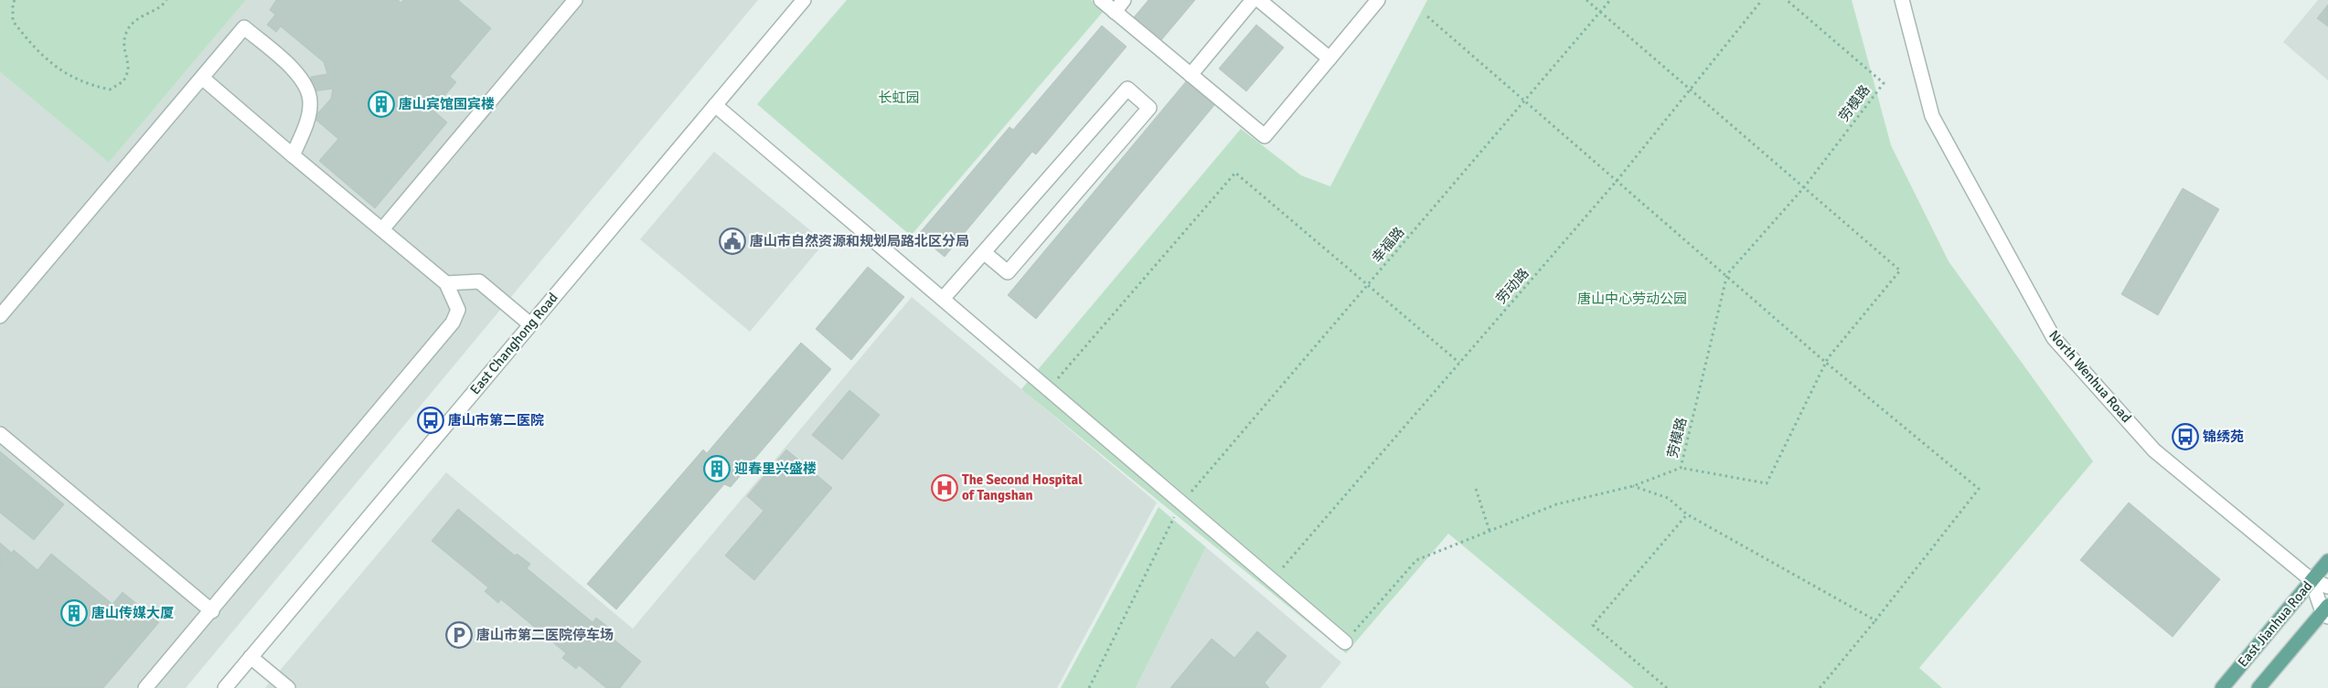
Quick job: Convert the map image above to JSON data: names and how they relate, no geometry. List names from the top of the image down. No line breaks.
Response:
{"streets":{"main road":["East Jianhua Road"],"street":["East Changhong Road","North Wenhua Road"],"path":["劳模路","幸福路","劳动路"]},"crossings":[["North Wenhua Road","East Jianhua Road"]],"parks":["长虹园","唐山中心劳动公园"],"places":{"building":["唐山宾馆国宾楼","迎春里兴盛楼","唐山传媒大厦"],"public building":["唐山市自然资源和规划局路北区分局"],"bus stop":["唐山市第二医院","锦绣苑"],"hospital":["The Second Hospital of Tangshan"],"parking":["唐山市第二医院停车场"]}}
